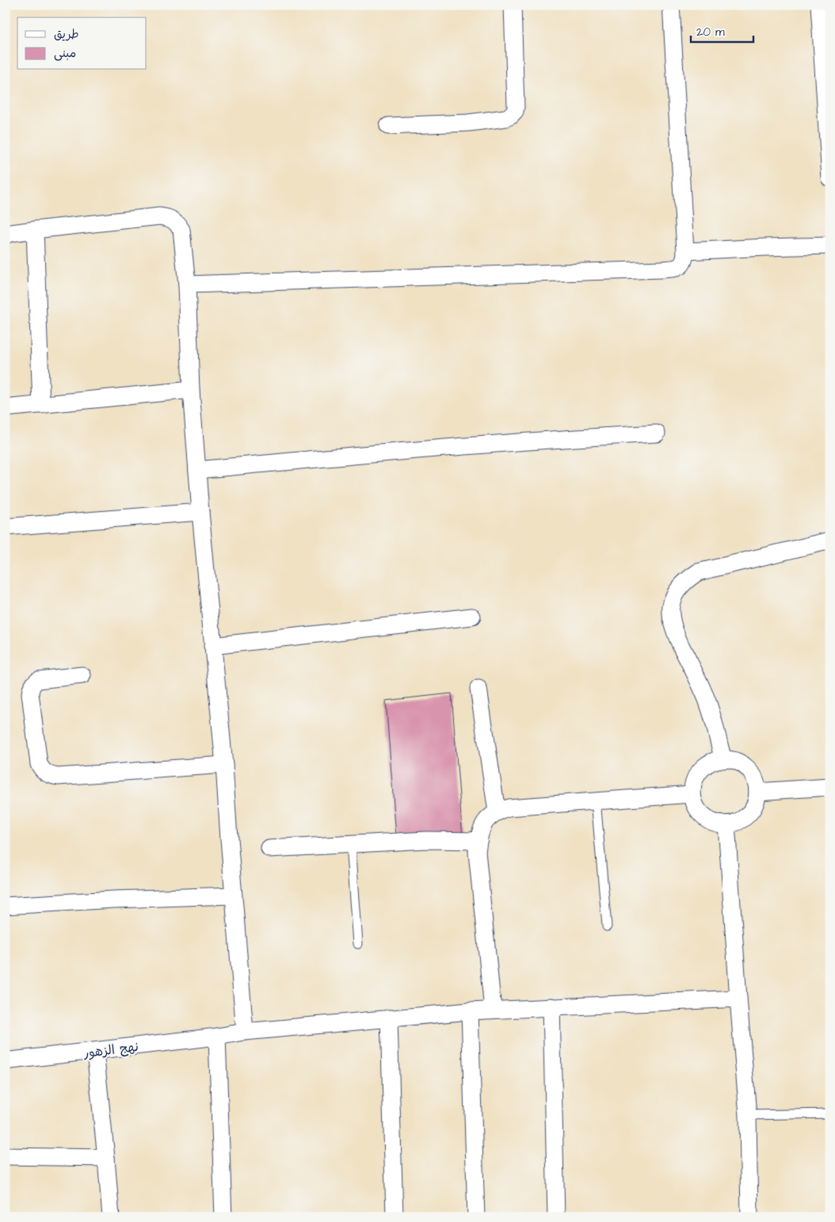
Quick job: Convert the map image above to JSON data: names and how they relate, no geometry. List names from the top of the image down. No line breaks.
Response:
{"streets":{"street":["نهج الزهور"]},"legend":["طريق","مبنى"],"scale_bar":"20 m"}
